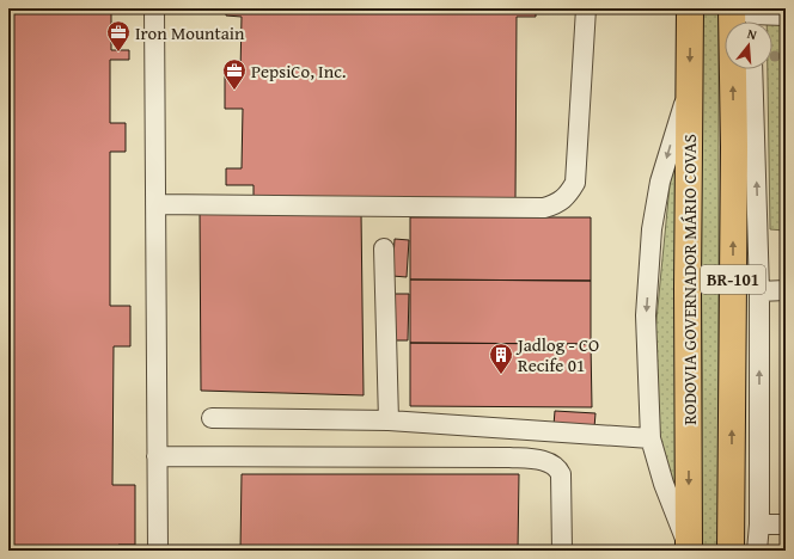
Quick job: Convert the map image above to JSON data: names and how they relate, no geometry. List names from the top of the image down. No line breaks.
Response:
{"streets":{"highway":["RODOVIA GOVERNADOR MÁRIO COVAS","BR-101"]},"places":{"office":["Iron Mountain","PepsiCo, Inc."],"building":["Jadlog - CO Recife 01"]},"north":"top"}
